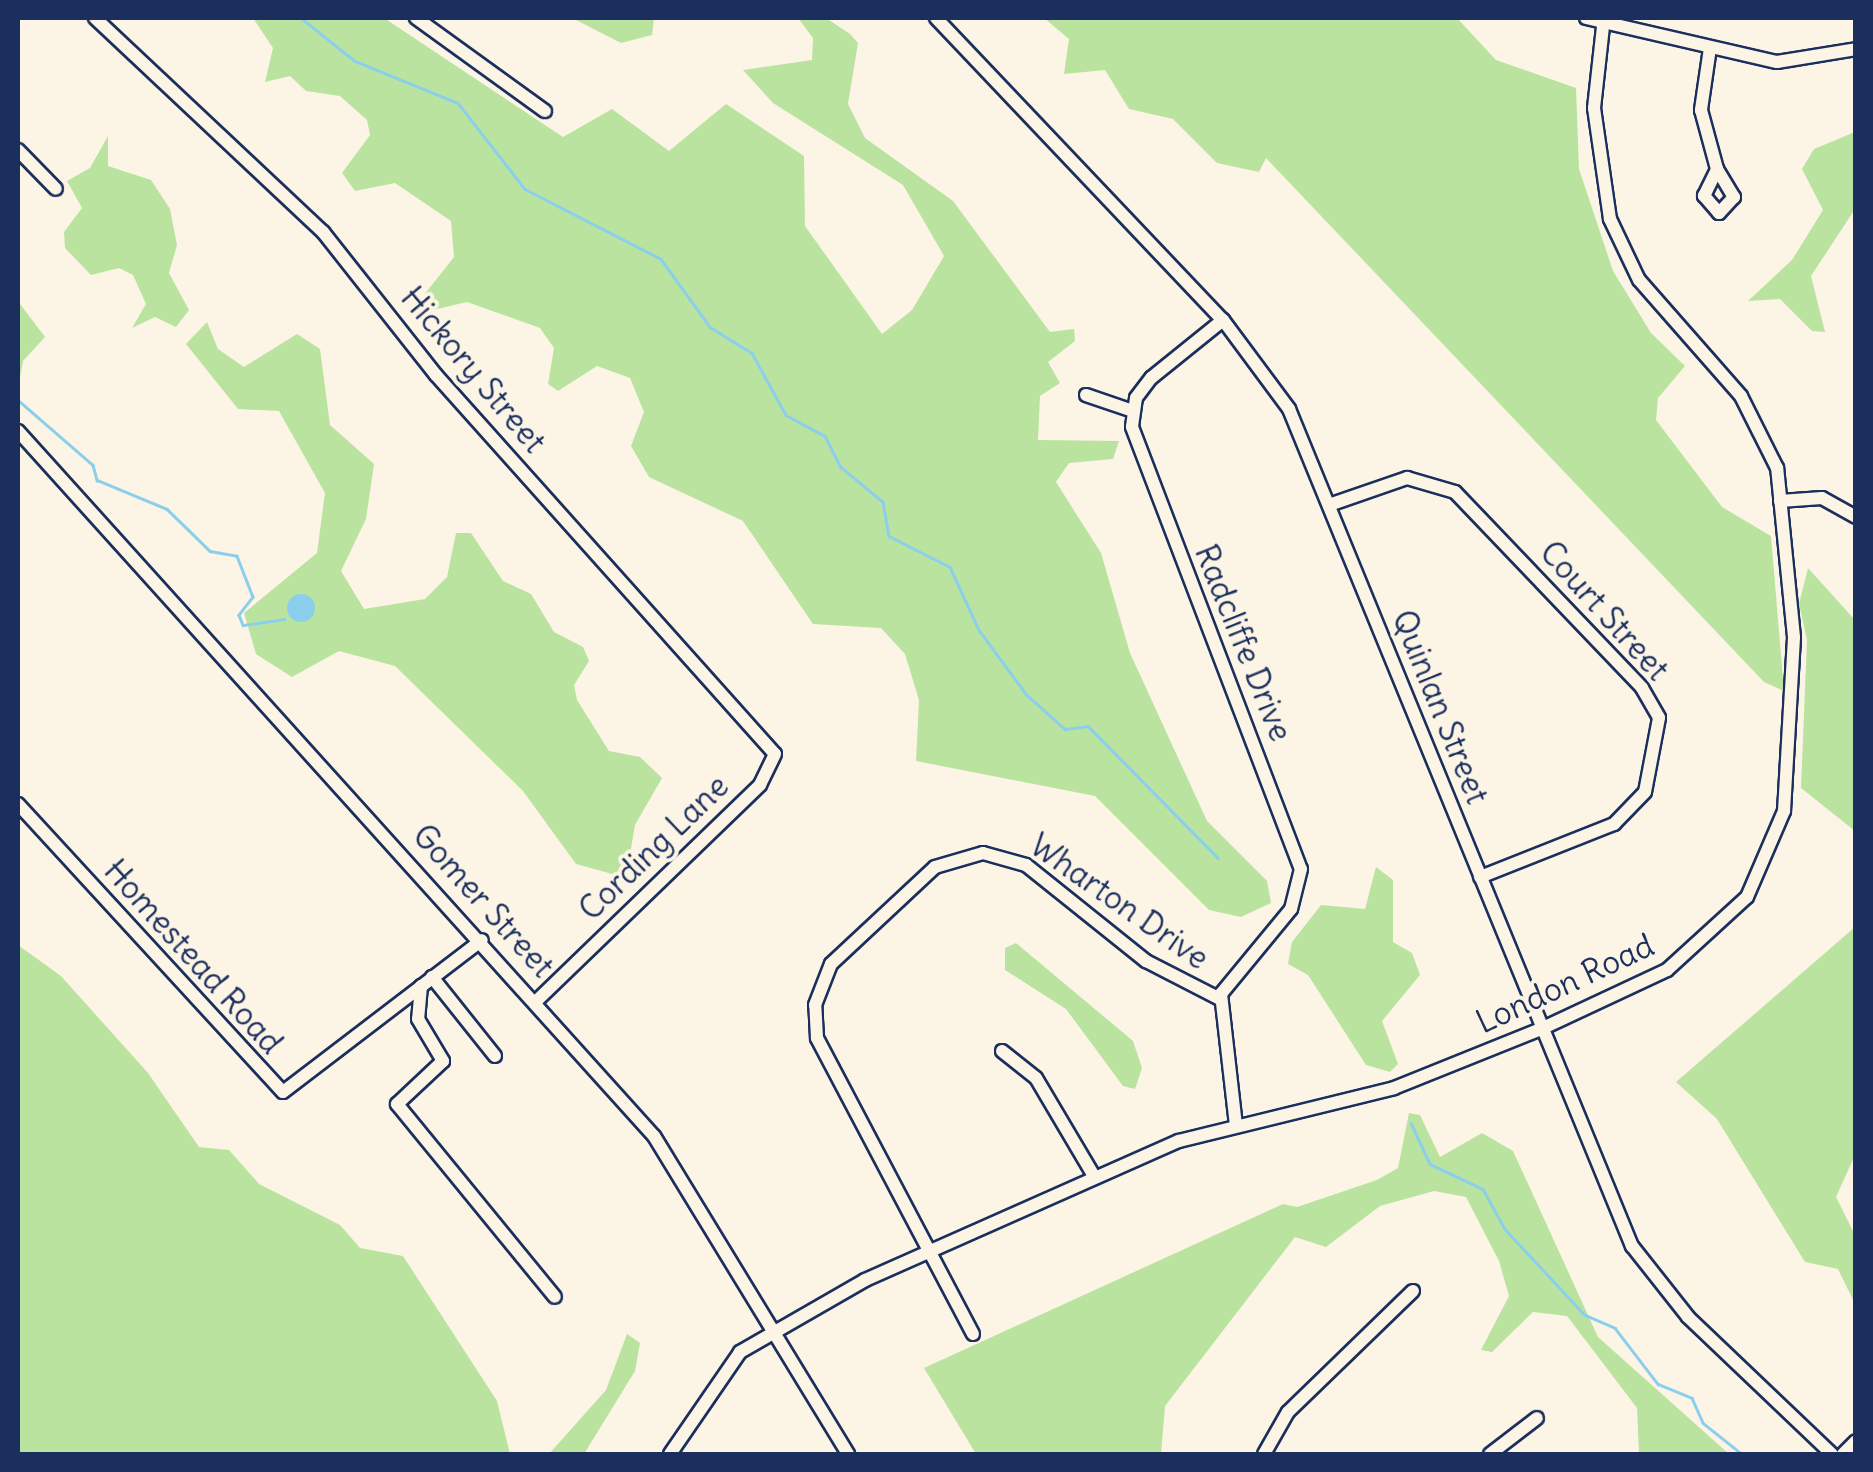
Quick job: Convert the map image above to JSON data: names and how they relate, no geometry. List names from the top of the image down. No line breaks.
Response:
{"streets":{"street":["Hickory Street","Court Street","Radcliffe Drive","Quinlan Street","Cording Lane","Gomer Street","Wharton Drive","Homestead Road","London Road"]},"crossings":[["Hickory Street","Cording Lane"],["Court Street","Quinlan Street"],["Radcliffe Drive","Wharton Drive"],["Quinlan Street","London Road"],["Cording Lane","Gomer Street"],["Gomer Street","Homestead Road"],["Gomer Street","London Road"],["Wharton Drive","London Road"]]}
